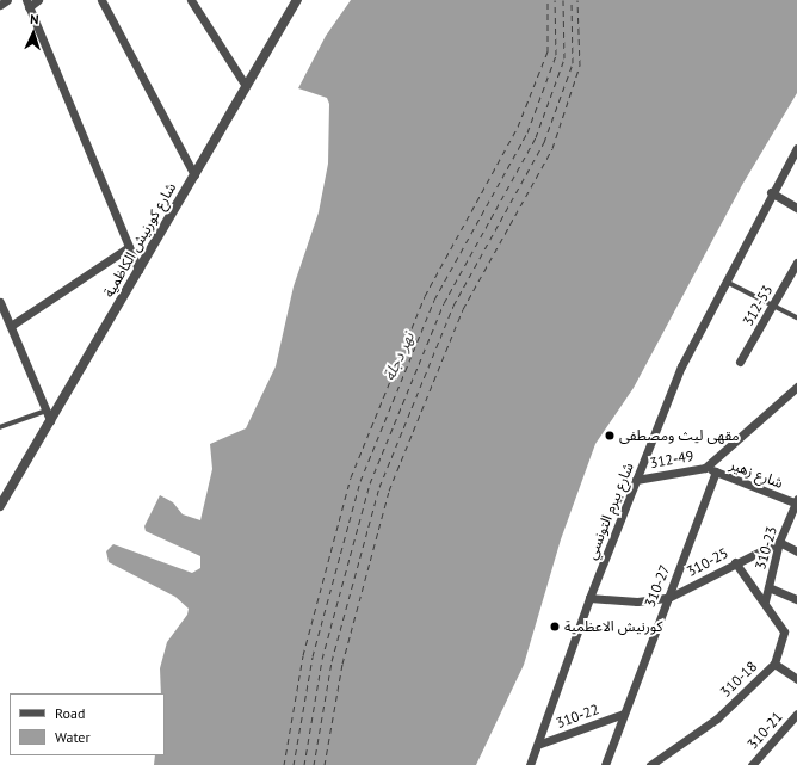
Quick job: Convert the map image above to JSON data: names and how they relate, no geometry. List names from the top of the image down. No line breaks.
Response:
{"streets":{"street":["شارع كورنيش الكاظمية","312-53","312-49","شارع زهير","شارع بيرم التونسي","310-23","310-25","310-27","310-18","310-22","310-21"]},"crossings":[["312-49","شارع زهير"],["312-49","شارع بيرم التونسي"],["شارع زهير","310-23"],["شارع زهير","310-27"],["شارع بيرم التونسي","310-25"],["شارع بيرم التونسي","310-22"],["310-23","310-25"],["310-23","310-18"],["310-25","310-27"],["310-25","310-18"],["310-27","310-22"]],"water":["نهر دجلة"],"places":["مقهى ليث ومصطفى","كورنيش الاعظمية"],"legend":["Road","Water"],"north":"top"}
